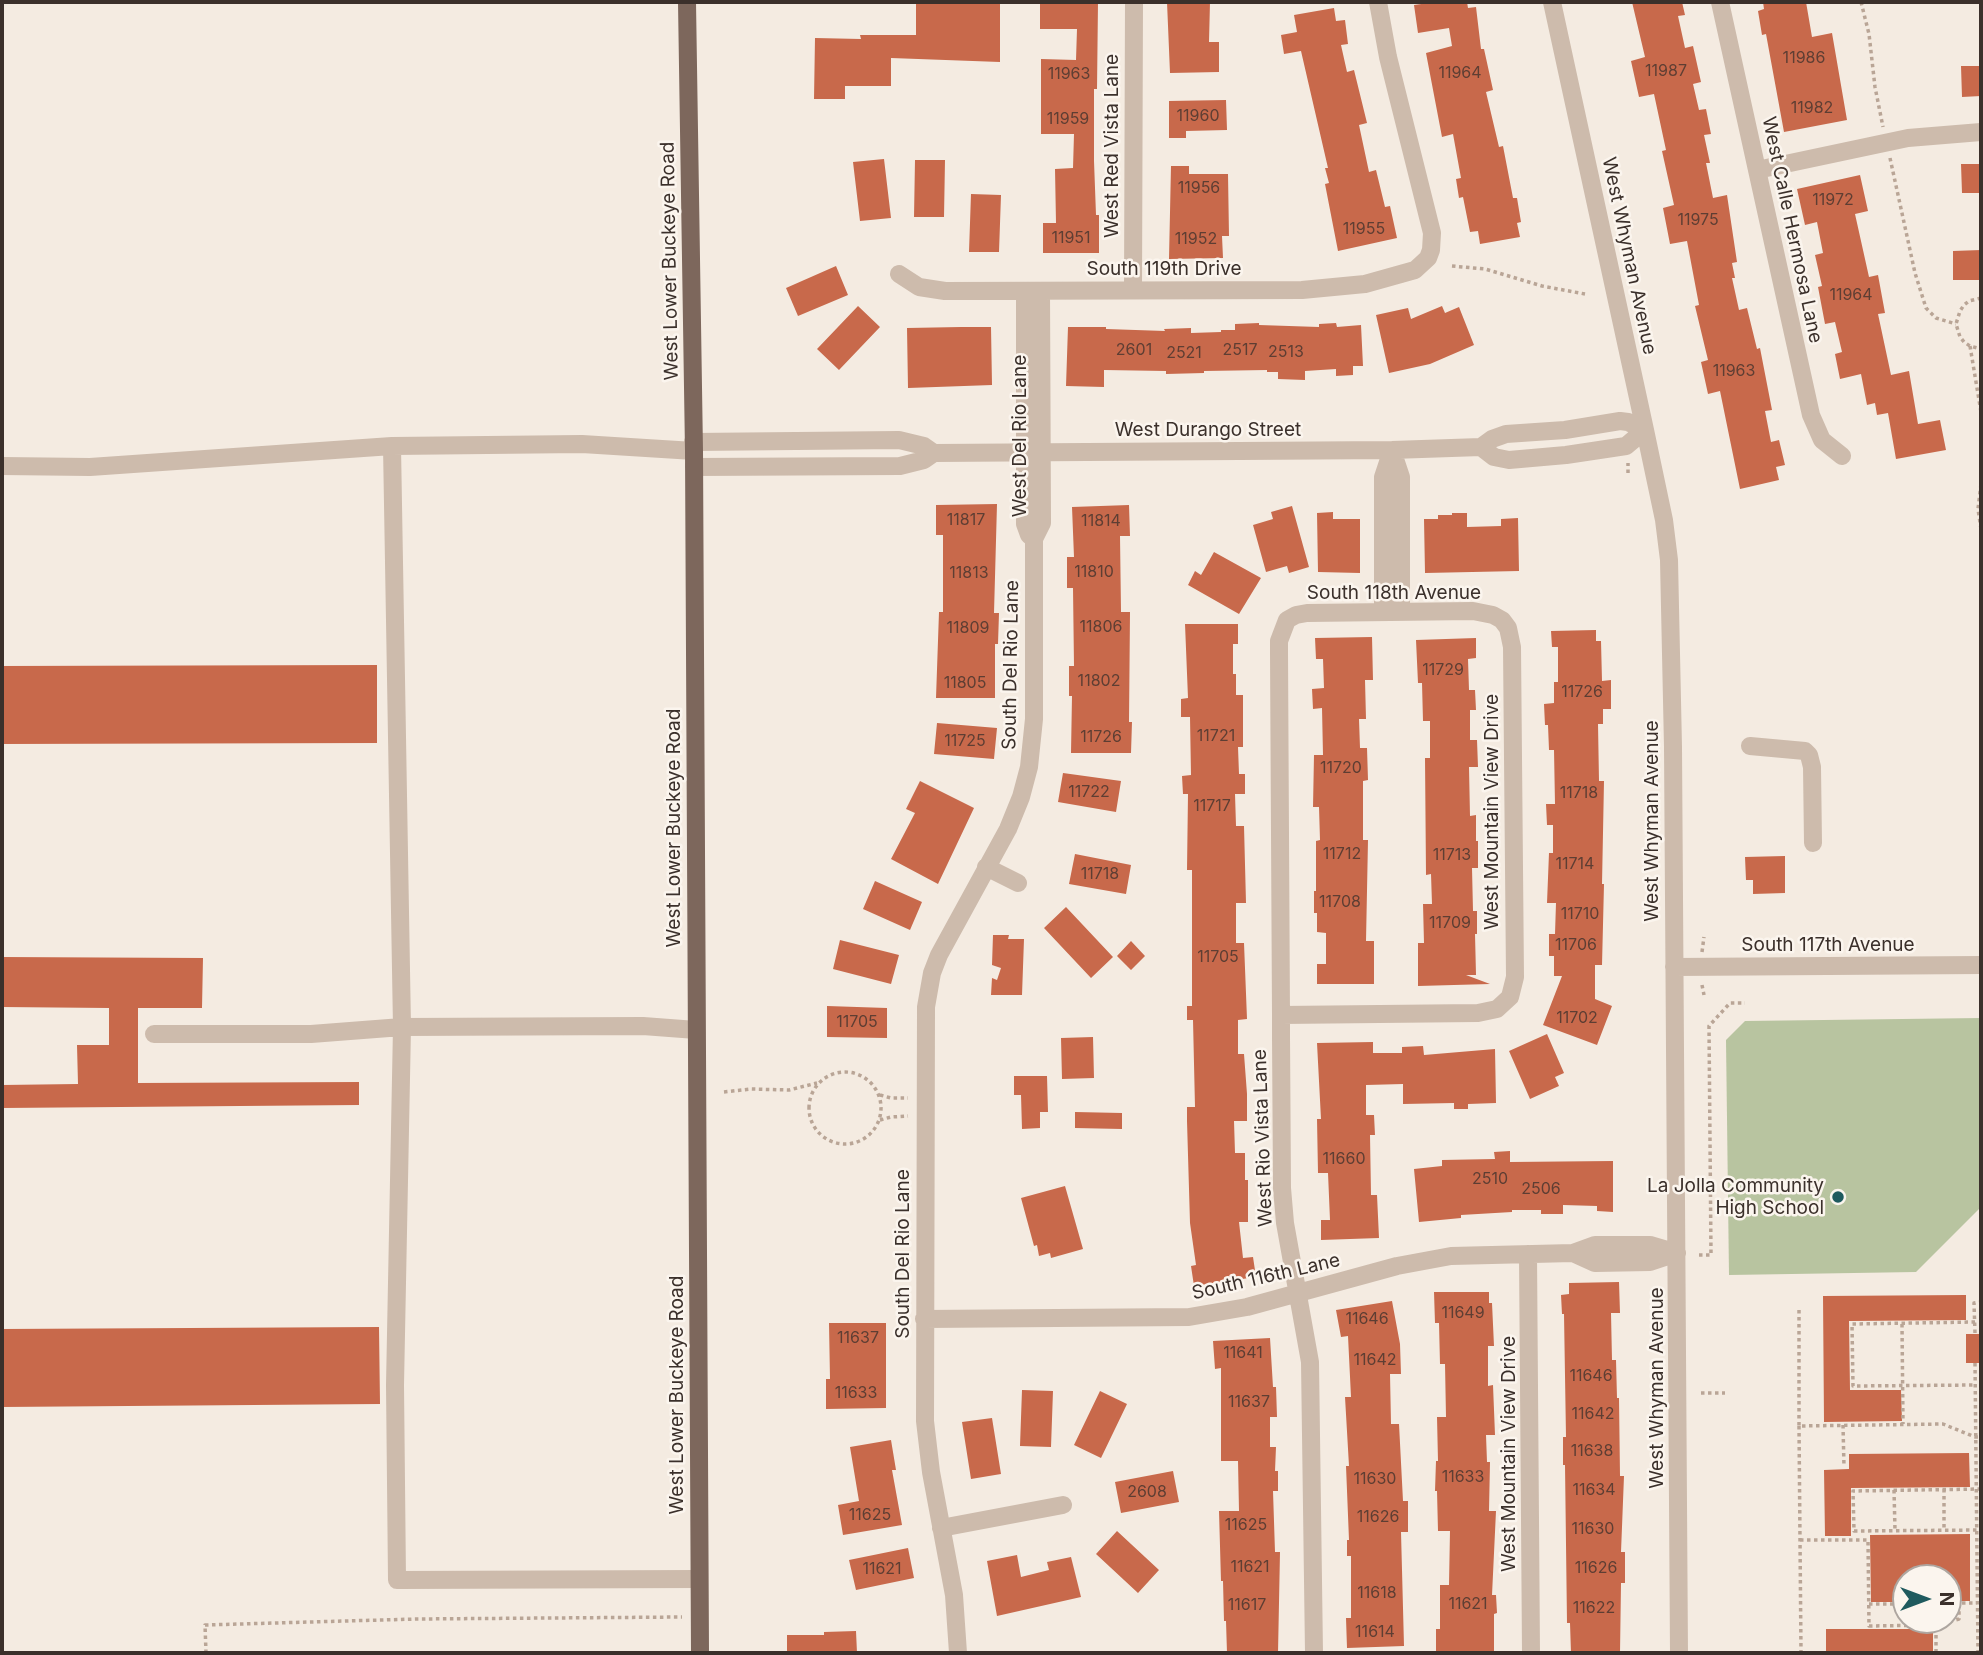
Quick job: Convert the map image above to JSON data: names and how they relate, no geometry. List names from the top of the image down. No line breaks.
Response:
{"streets":{"main road":["West Lower Buckeye Road"],"street":["West Red Vista Lane","West Calle Hermosa Lane","West Whyman Avenue","South 119th Drive","West Durango Street","West Del Rio Lane","South 118th Avenue","South Del Rio Lane","West Mountain View Drive","South 117th Avenue","West Rio Vista Lane","South 116th Lane"]},"crossings":[["West Red Vista Lane","South 119th Drive"],["West Whyman Avenue","West Durango Street"],["West Whyman Avenue","South 117th Avenue"],["West Whyman Avenue","South 116th Lane"],["West Lower Buckeye Road","West Durango Street"],["South 119th Drive","West Del Rio Lane"],["West Durango Street","West Del Rio Lane"],["West Del Rio Lane","South Del Rio Lane"],["South 118th Avenue","West Mountain View Drive"],["South 118th Avenue","West Rio Vista Lane"],["South Del Rio Lane","South 116th Lane"],["West Mountain View Drive","West Rio Vista Lane"],["West Mountain View Drive","South 116th Lane"],["West Rio Vista Lane","South 116th Lane"]],"places":["La Jolla Community High School"],"house_numbers":["11986","11987","11964","11963","11982","11960","11959","11956","11972","11975","11955","11951","11952","11964","2601","2517","2513","2521","11963","11817","11814","11810","11813","11806","11809","11729","11802","11805","11726","11721","11726","11725","11720","11722","11718","11717","11712","11713","11714","11718","11708","11710","11709","11706","11705","11702","11705","11660","2510","2506","11649","11646","11637","11641","11642","11646","11633","11637","11642","11638","11633","11630","11634","2608","11625","11626","11625","11630","11621","11626","11621","11618","11621","11617","11622","11614"],"north":"right"}
